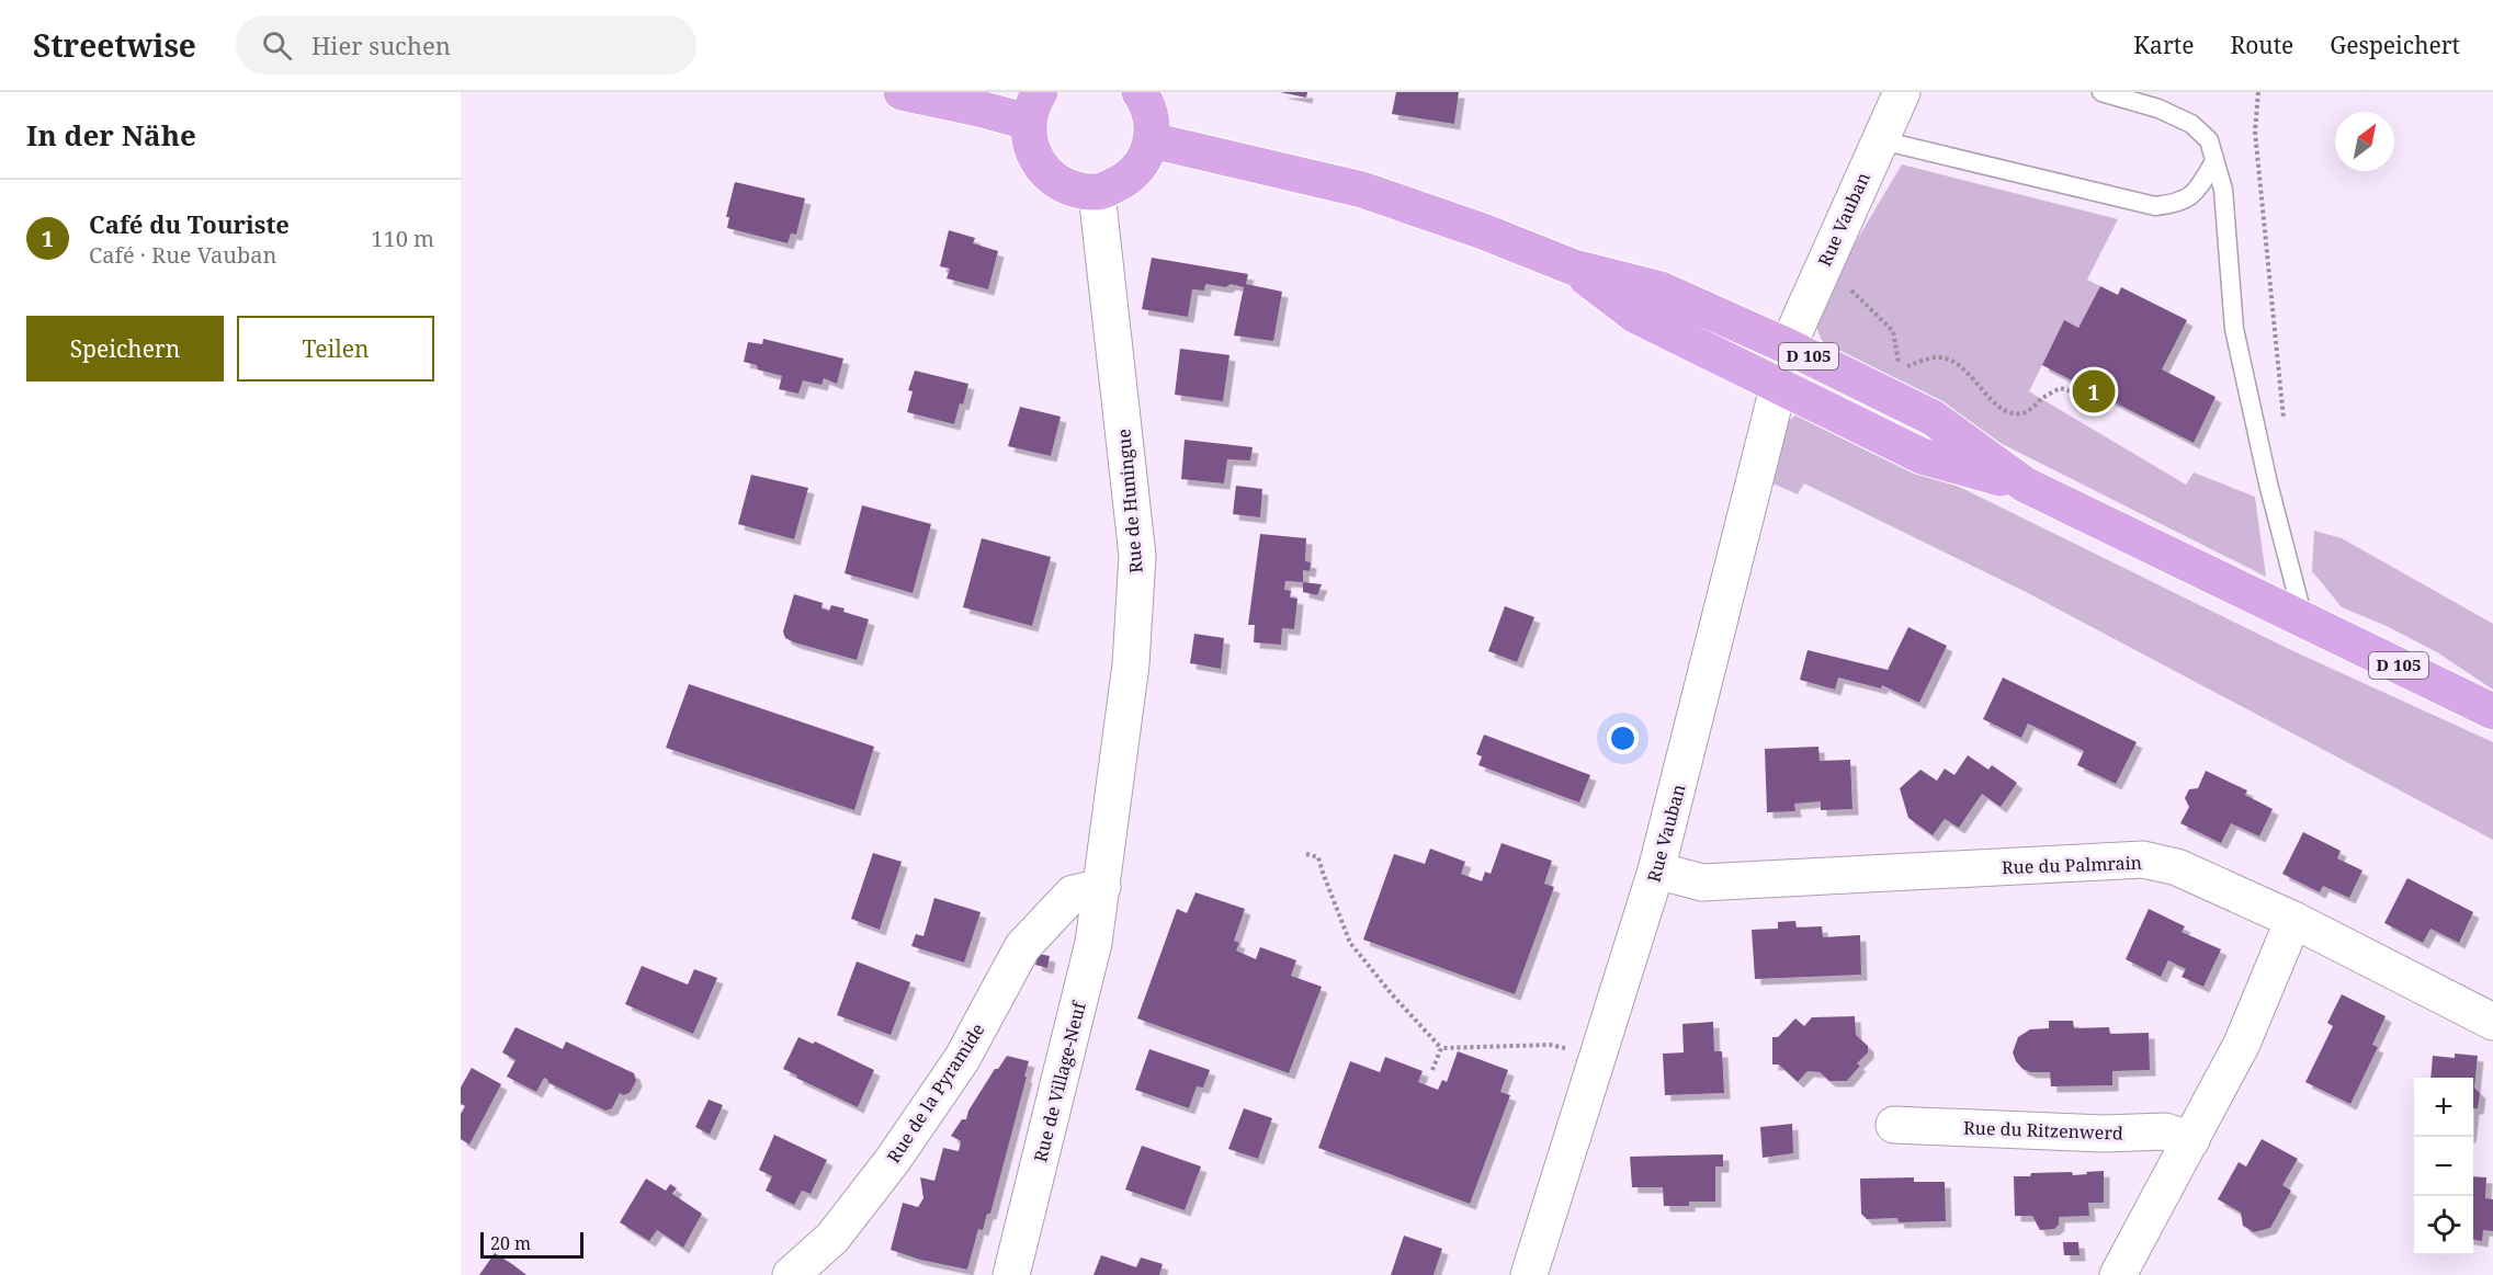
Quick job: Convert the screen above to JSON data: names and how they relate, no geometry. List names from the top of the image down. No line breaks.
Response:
{"streets":{"main road":["D 105"],"street":["Rue Vauban","Rue de Huningue","Rue du Palmrain","Rue de Village-Neuf","Rue de la Pyramide","Rue du Ritzenwerd"]},"crossings":[["Rue Vauban","D 105"],["Rue Vauban","Rue du Palmrain"],["Rue de Huningue","Rue de Village-Neuf"],["Rue de Huningue","Rue de la Pyramide"],["Rue de Village-Neuf","Rue de la Pyramide"]],"scale_bar":"20 m","north":"top right","page":{"header":"Streetwise","search":"Hier suchen","nav":["Karte","Route","Gespeichert"],"heading":"In der Nähe","list":[{"mark":"1","name":"Café du Touriste","note":"Café · Rue Vauban","value":"110 m"}],"buttons":["Speichern","Teilen"],"pins":"1","map_buttons":["+","−"],"scale":"20 m"}}
